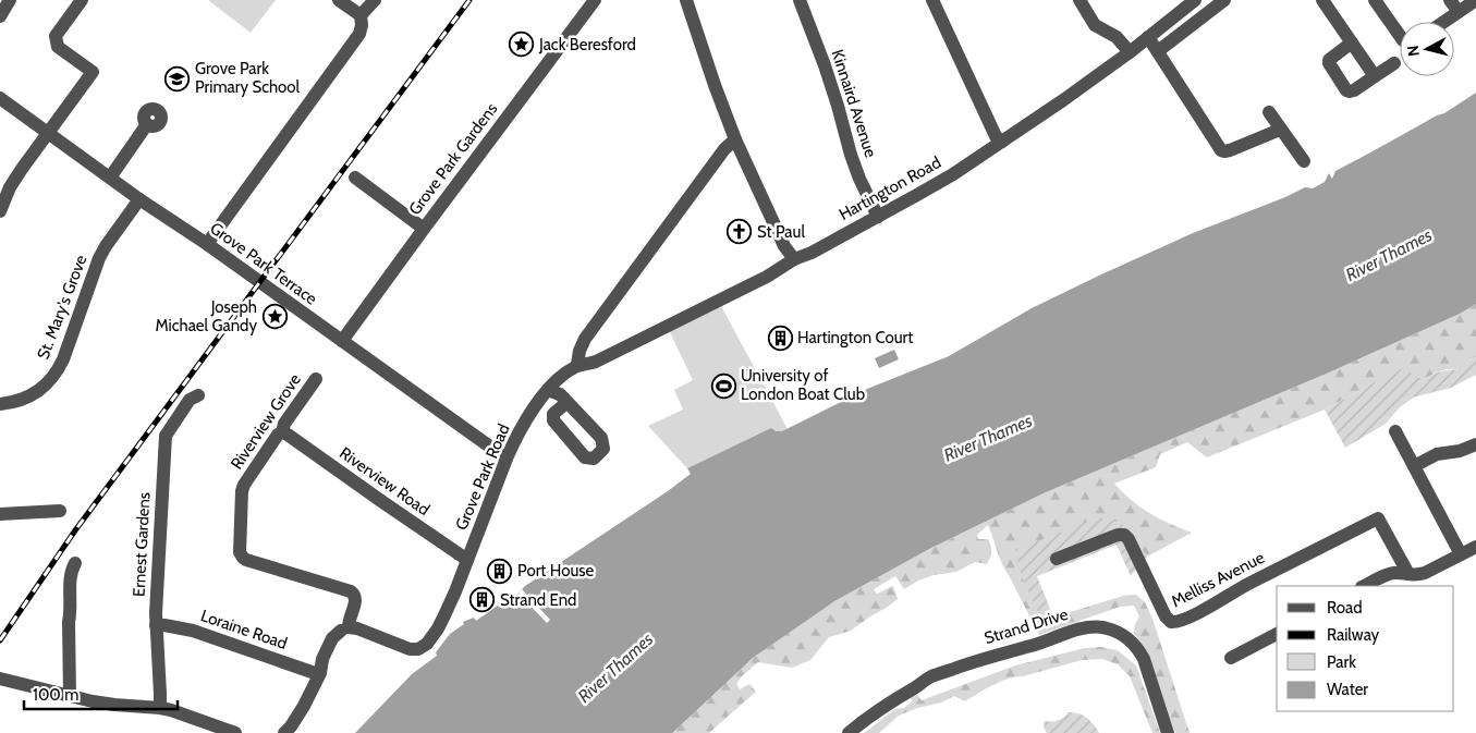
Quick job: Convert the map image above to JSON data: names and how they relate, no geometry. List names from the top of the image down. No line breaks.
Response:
{"streets":{"street":["Kinnaird Avenue","Grove Park Gardens","Hartington Road","Grove Park Terrace","St. Mary's Grove","Riverview Grove","Grove Park Road","Riverview Road","Ernest Gardens","Melliss Avenue","Strand Drive","Loraine Road"]},"crossings":[["Kinnaird Avenue","Hartington Road"],["Grove Park Gardens","Grove Park Terrace"],["Hartington Road","Grove Park Road"],["Grove Park Terrace","St. Mary's Grove"],["Grove Park Terrace","Grove Park Road"],["Riverview Grove","Grove Park Road"],["Riverview Grove","Riverview Road"],["Grove Park Road","Riverview Road"],["Ernest Gardens","Loraine Road"]],"water":["River Thames"],"places":{"place":["Jack Beresford","Joseph Michael Gandy"],"school or university":["Grove Park Primary School"],"church":["St Paul"],"building":["Hartington Court","Port House","Strand End"],"sports":["University of London Boat Club"]},"legend":["Road","Railway","Park","Water"],"scale_bar":"100 m","north":"left"}
